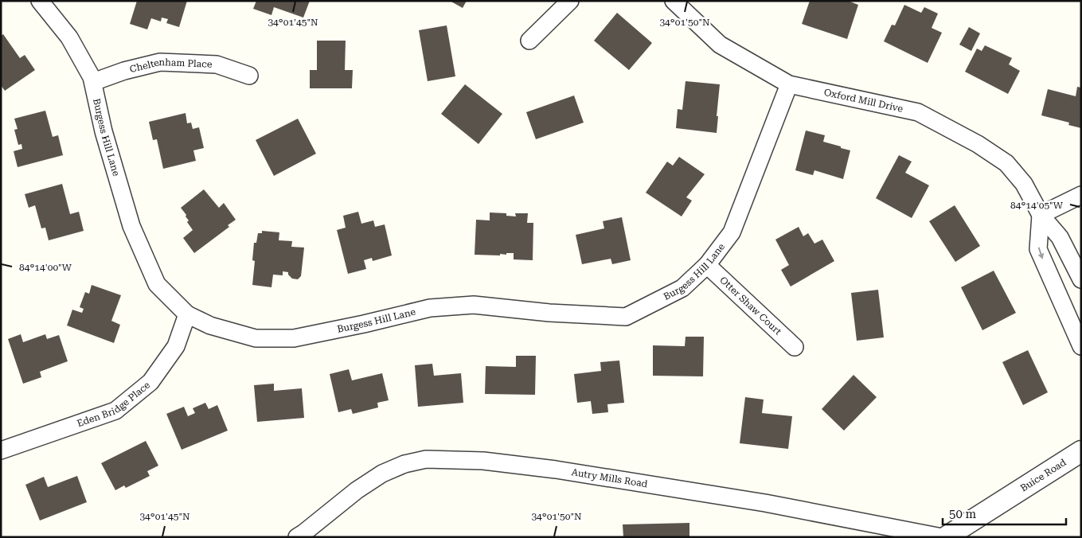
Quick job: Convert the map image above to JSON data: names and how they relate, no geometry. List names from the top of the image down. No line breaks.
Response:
{"streets":{"street":["Cheltenham Place","Oxford Mill Drive","Burgess Hill Lane","Otter Shaw Court","Eden Bridge Place","Buice Road","Autry Mills Road"]},"crossings":[["Cheltenham Place","Burgess Hill Lane"],["Oxford Mill Drive","Burgess Hill Lane"],["Burgess Hill Lane","Otter Shaw Court"],["Burgess Hill Lane","Eden Bridge Place"]],"scale_bar":"50 m","coordinates":["34°01'45\"N","34°01'50\"N","84°14'05\"W","84°14'00\"W"]}
